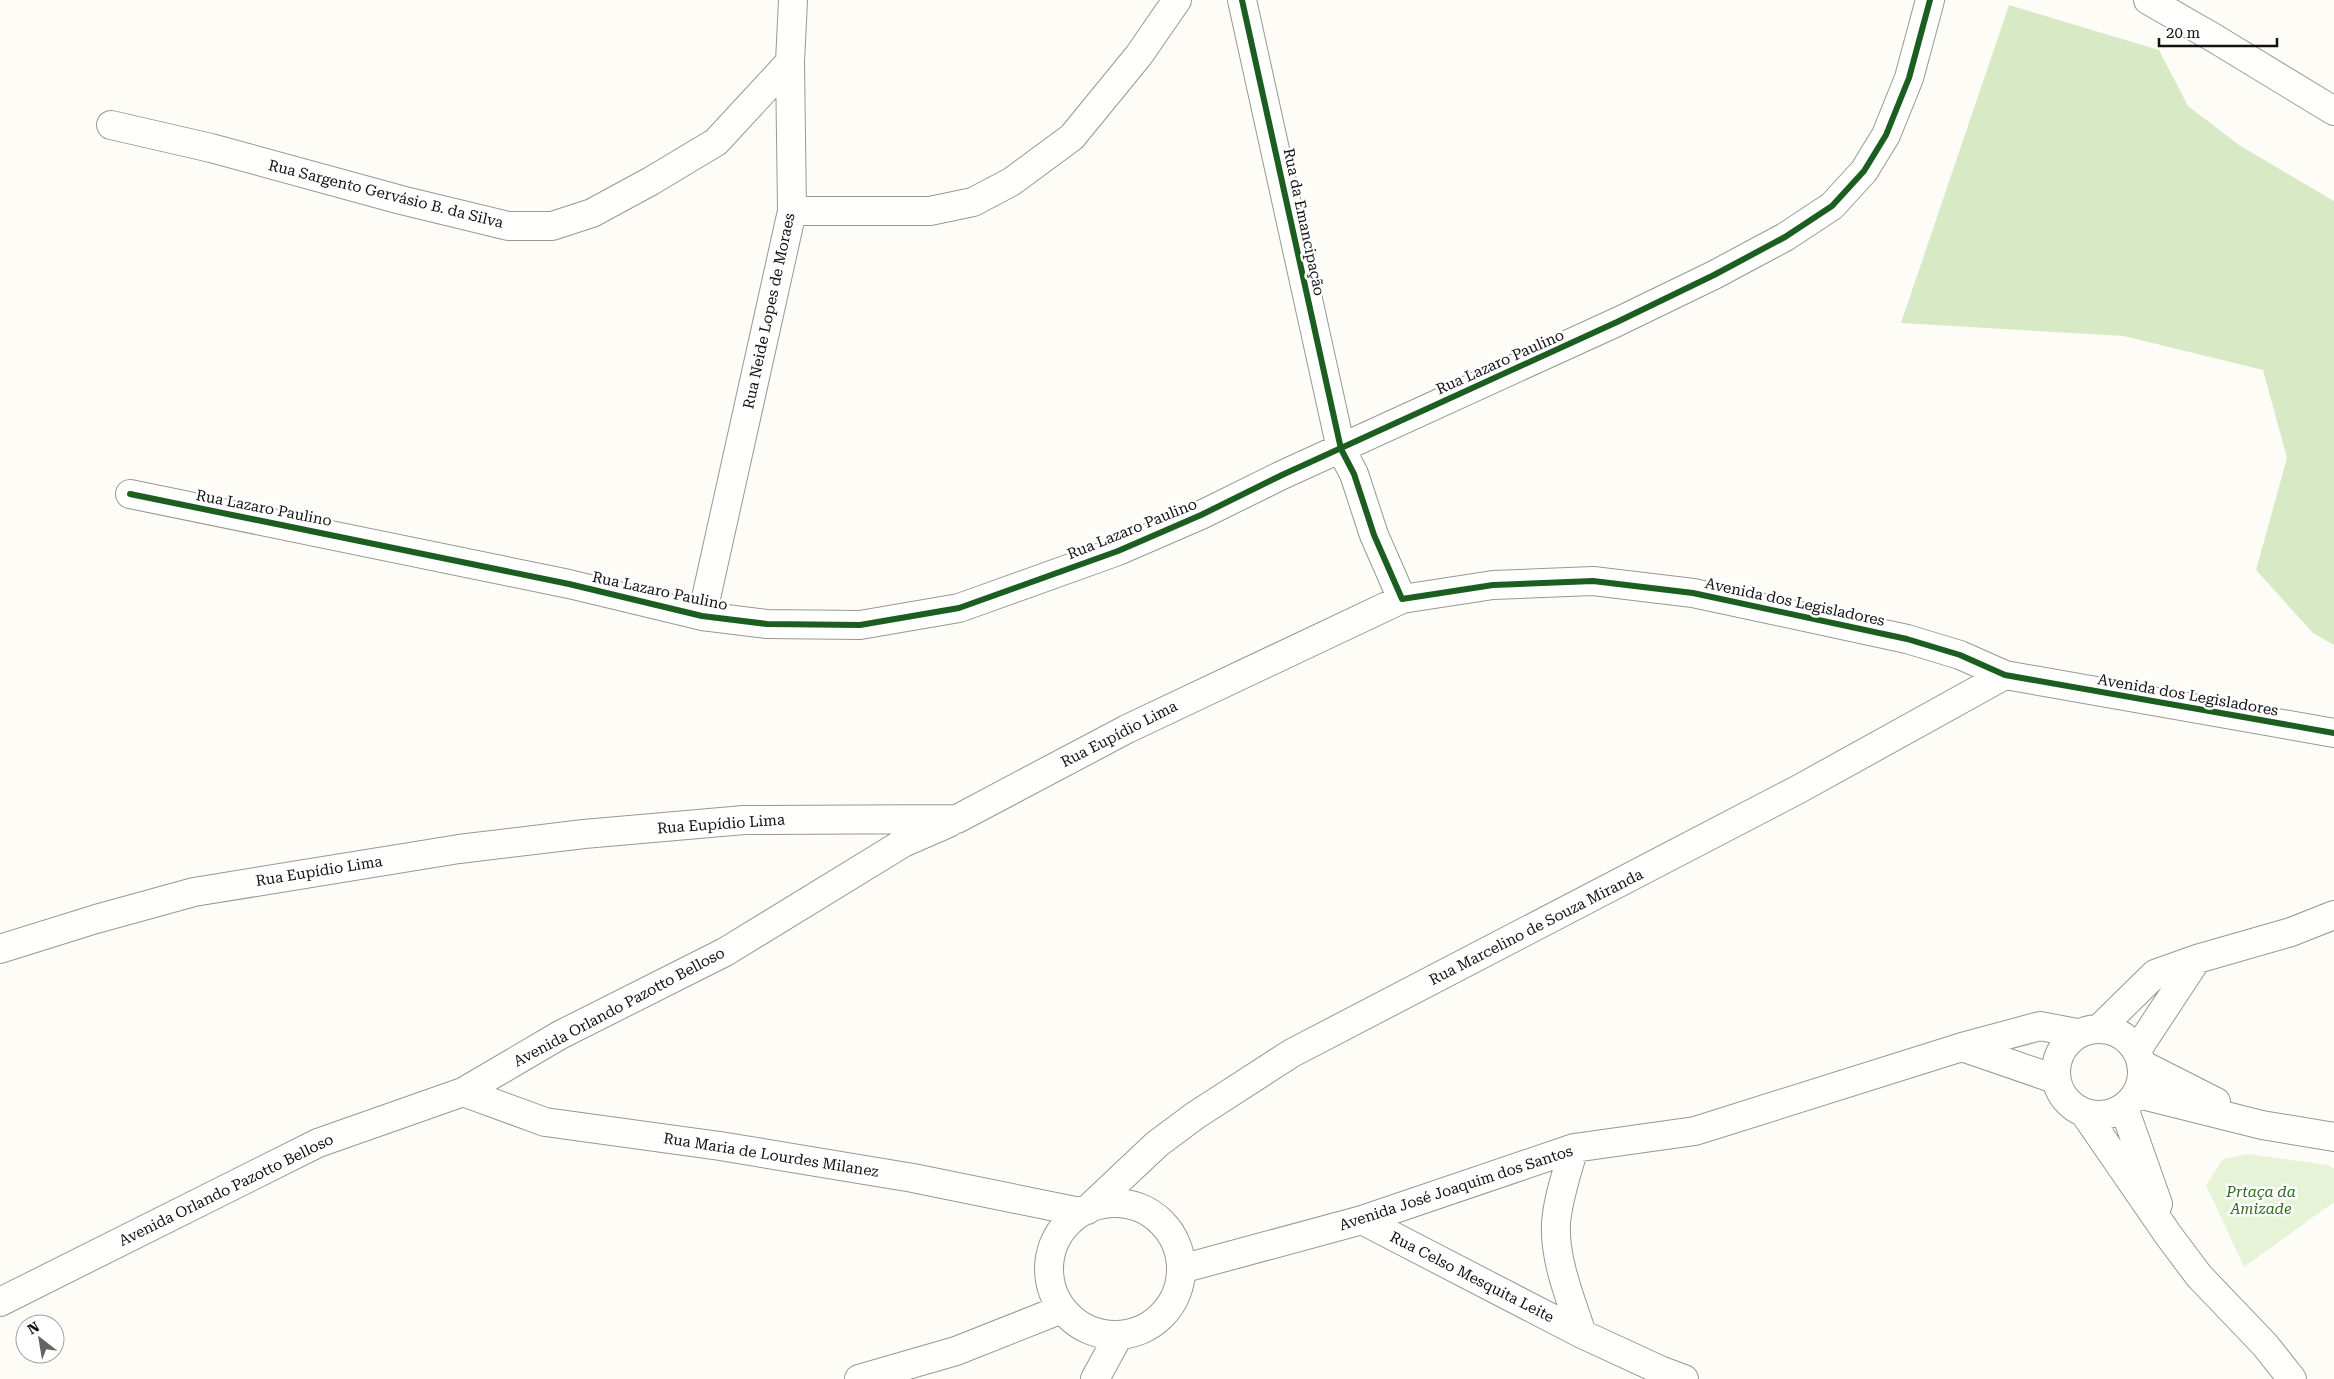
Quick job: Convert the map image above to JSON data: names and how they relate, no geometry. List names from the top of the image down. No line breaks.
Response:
{"streets":{"street":["Rua Sargento Gervásio B. da Silva","Rua da Emancipação","Rua Neide Lopes de Moraes","Rua Lazaro Paulino","Avenida dos Legisladores","Rua Eupídio Lima","Rua Marcelino de Souza Miranda","Avenida Orlando Pazotto Belloso","Rua Maria de Lourdes Milanez","Avenida José Joaquim dos Santos","Rua Celso Mesquita Leite"]},"crossings":[["Rua Sargento Gervásio B. da Silva","Rua Neide Lopes de Moraes"],["Rua da Emancipação","Rua Lazaro Paulino"],["Rua Neide Lopes de Moraes","Rua Lazaro Paulino"],["Avenida dos Legisladores","Rua Eupídio Lima"],["Avenida dos Legisladores","Rua Marcelino de Souza Miranda"],["Rua Eupídio Lima","Avenida Orlando Pazotto Belloso"],["Rua Marcelino de Souza Miranda","Rua Maria de Lourdes Milanez"],["Rua Marcelino de Souza Miranda","Avenida José Joaquim dos Santos"],["Avenida Orlando Pazotto Belloso","Rua Maria de Lourdes Milanez"],["Rua Maria de Lourdes Milanez","Avenida José Joaquim dos Santos"],["Avenida José Joaquim dos Santos","Rua Celso Mesquita Leite"]],"parks":["Prtaça da Amizade"],"scale_bar":"20 m","north":"top left"}
